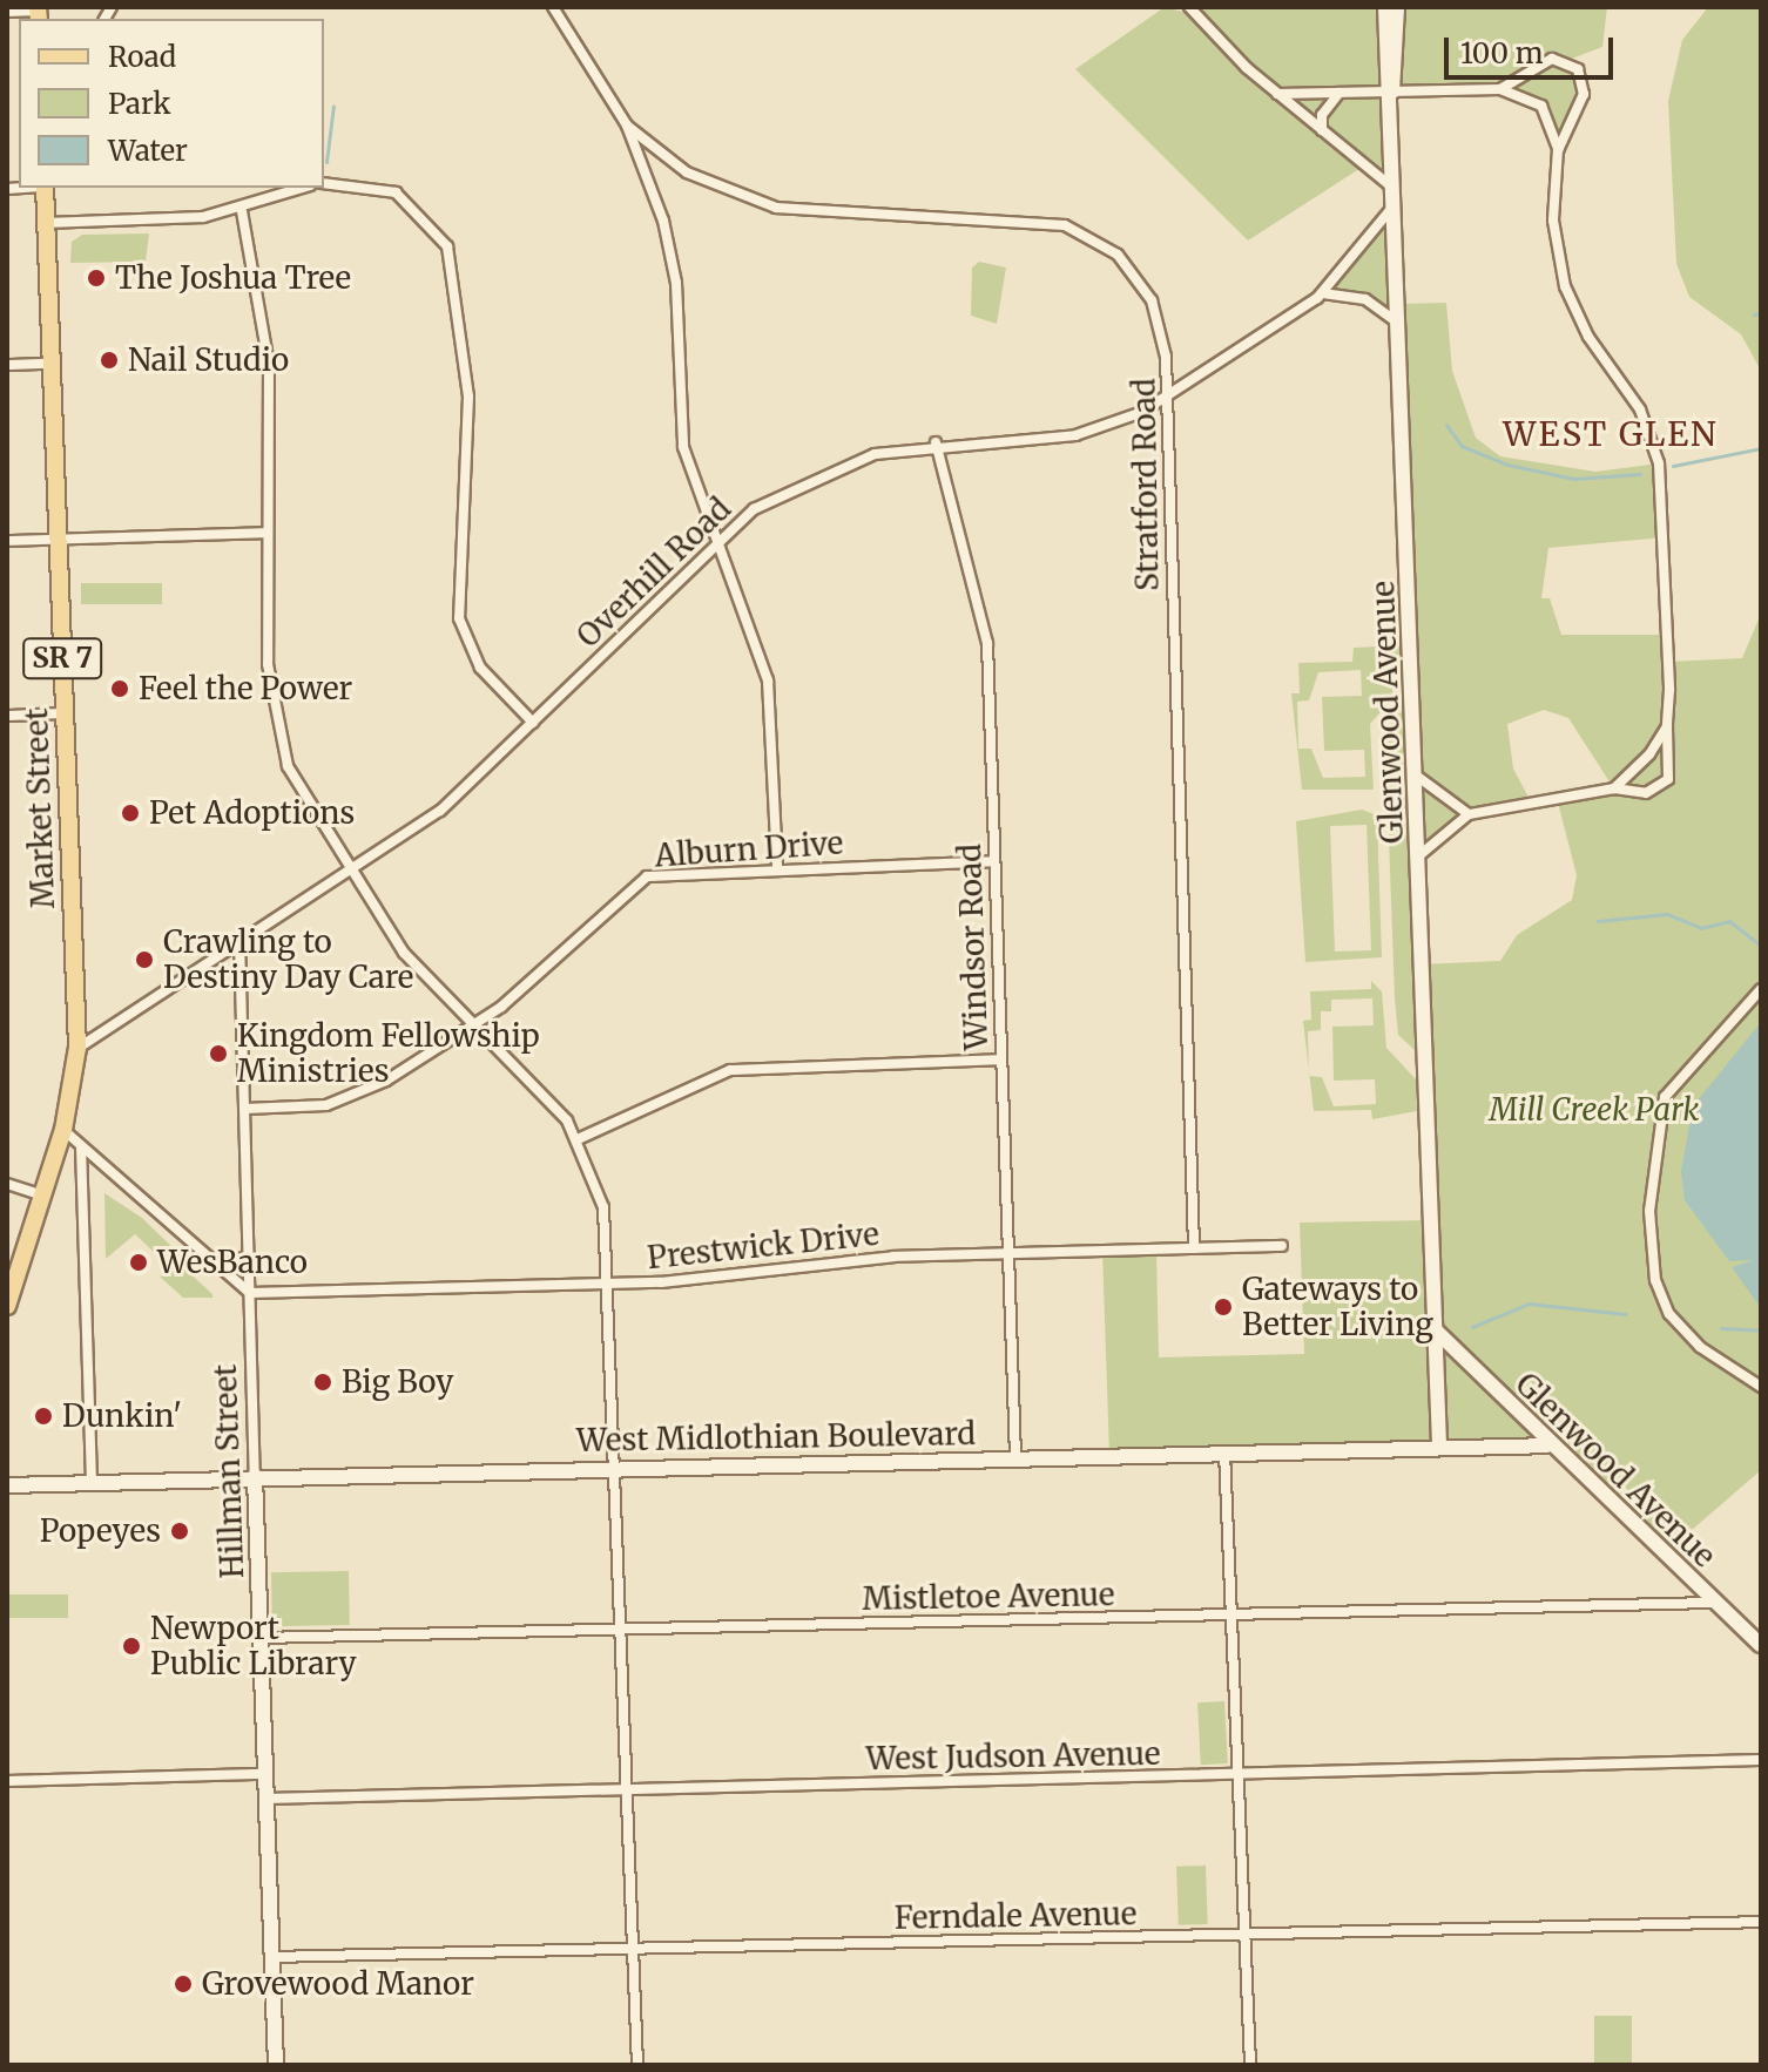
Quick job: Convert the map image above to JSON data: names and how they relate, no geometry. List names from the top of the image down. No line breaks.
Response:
{"streets":{"main road":["SR 7","Market Street"],"street":["Stratford Road","Overhill Road","Glenwood Avenue","Alburn Drive","Windsor Road","Prestwick Drive","West Midlothian Boulevard","Hillman Street","Mistletoe Avenue","West Judson Avenue","Ferndale Avenue"]},"crossings":[["Stratford Road","Overhill Road"],["Stratford Road","Prestwick Drive"],["Overhill Road","Glenwood Avenue"],["Overhill Road","Market Street"],["Overhill Road","Windsor Road"],["Overhill Road","Hillman Street"],["Glenwood Avenue","West Midlothian Boulevard"],["Glenwood Avenue","Mistletoe Avenue"],["Alburn Drive","Windsor Road"],["Alburn Drive","Hillman Street"],["Windsor Road","Prestwick Drive"],["Windsor Road","West Midlothian Boulevard"],["Prestwick Drive","Hillman Street"],["West Midlothian Boulevard","Hillman Street"],["Hillman Street","Mistletoe Avenue"],["Hillman Street","West Judson Avenue"],["Hillman Street","Ferndale Avenue"]],"districts":["WEST GLEN"],"parks":["Mill Creek Park"],"places":["The Joshua Tree","Nail Studio","Feel the Power","Pet Adoptions","Crawling to Destiny Day Care","Kingdom Fellowship Ministries","WesBanco","Gateways to Better Living","Big Boy","Dunkin'","Popeyes","Newport Public Library","Grovewood Manor"],"legend":["Road","Park","Water"],"scale_bar":"100 m"}
